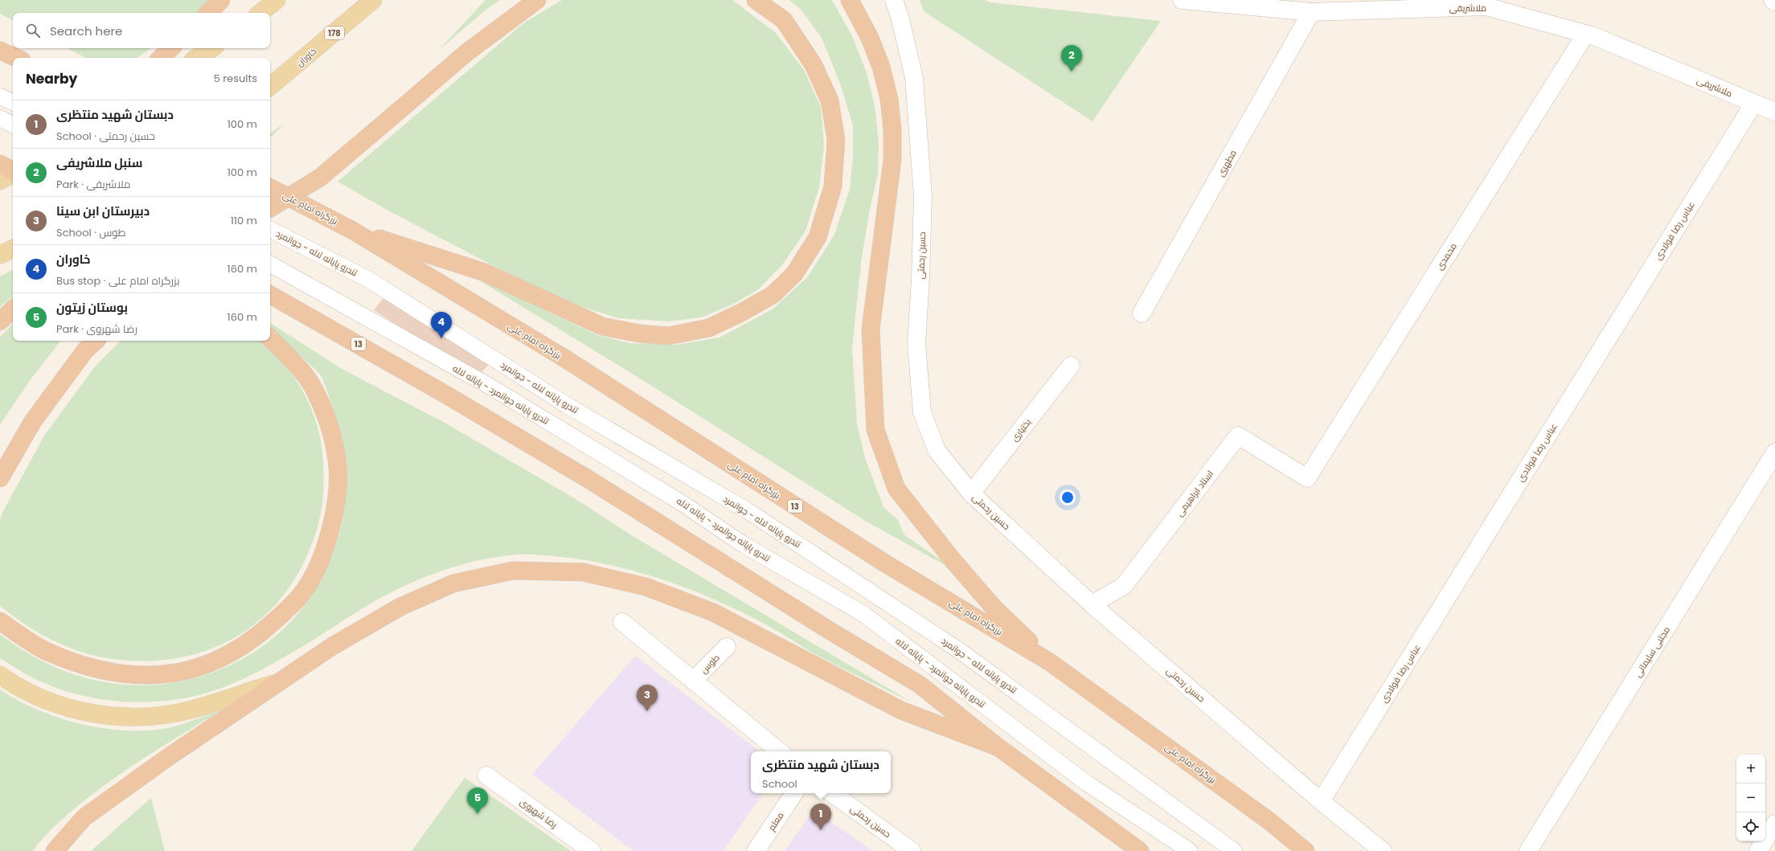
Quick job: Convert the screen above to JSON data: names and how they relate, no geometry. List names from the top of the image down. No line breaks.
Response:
{"streets":{"highway":["بزرگراه امام علی","13"],"main road":["178","خاوران"],"street":["ملاشریفی","مطهری","عباس رضا فولادی","حسین رحمتی","محمدی","بختیاری","استاد ابراهیمی","مجتبی سلیمانی","طوس","رضا شهروی","معلم"],"lane":["تندرو پایانه لاله - جوانمرد","تندرو پایانه جوانمرد - پایانه لاله"]},"crossings":[["ملاشریفی","مطهری"],["ملاشریفی","عباس رضا فولادی"],["ملاشریفی","محمدی"],["عباس رضا فولادی","حسین رحمتی"],["حسین رحمتی","بختیاری"],["حسین رحمتی","استاد ابراهیمی"],["محمدی","استاد ابراهیمی"]],"page":{"search":"Search here","pins":["2","4","3","5","1"],"heading":["Nearby","5 results"],"list":[{"mark":"1","name":"دبستان شهید منتظری","note":"School · حسین رحمتی","value":"100 m"},{"mark":"2","name":"سنبل ملاشریفی","note":"Park · ملاشریفی","value":"100 m"},{"mark":"3","name":"دبیرستان ابن سینا","note":"School · طوس","value":"110 m"},{"mark":"4","name":"خاوران","note":"Bus stop · بزرگراه امام علی","value":"160 m"},{"mark":"5","name":"بوستان زیتون","note":"Park · رضا شهروی","value":"160 m"}],"popup":["دبستان شهید منتظری","School"],"map_buttons":["+","−"]}}
